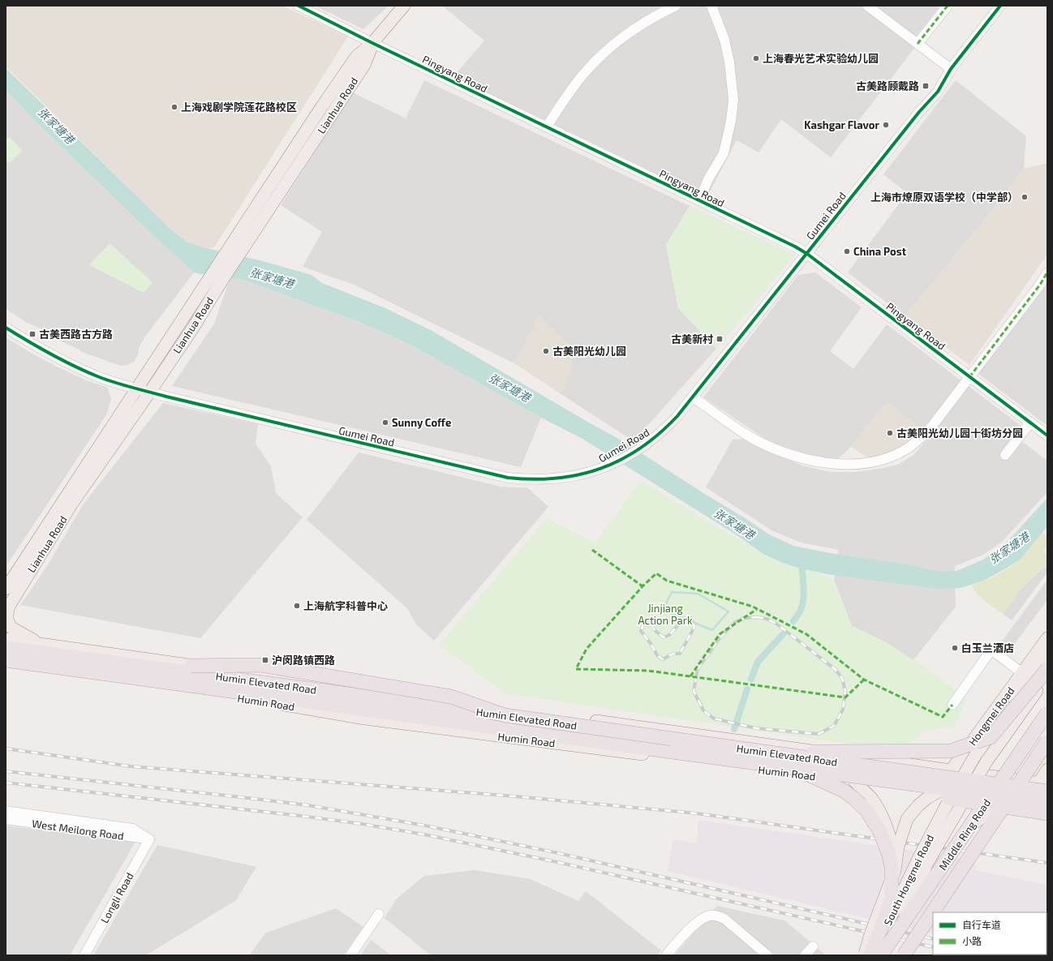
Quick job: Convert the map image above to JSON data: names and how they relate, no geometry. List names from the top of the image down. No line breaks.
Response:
{"streets":{"highway":["Humin Elevated Road","Middle Ring Road"],"main road":["Lianhua Road","Humin Road","Hongmei Road","South Hongmei Road"],"street":["Pingyang Road","Gumei Road","West Meilong Road","Longli Road"]},"crossings":[["Pingyang Road","Lianhua Road"],["Pingyang Road","Gumei Road"],["Lianhua Road","Gumei Road"],["Humin Elevated Road","Humin Road"],["Humin Road","Hongmei Road"],["Hongmei Road","South Hongmei Road"],["West Meilong Road","Longli Road"]],"water":["张家塘港"],"parks":["Jinjiang Action Park"],"places":{"other":["上海春光艺术实验幼儿园","上海戏剧学院莲花路校区","Kashgar Flavor","上海市燎原双语学校（中学部）","China Post","古美阳光幼儿园","Sunny Coffe","古美阳光幼儿园十街坊分园","上海航宇科普中心","白玉兰酒店"],"transit":["古美路顾戴路","古美西路古方路","古美新村","沪闵路镇西路"]},"legend":["自行车道","小路"]}
